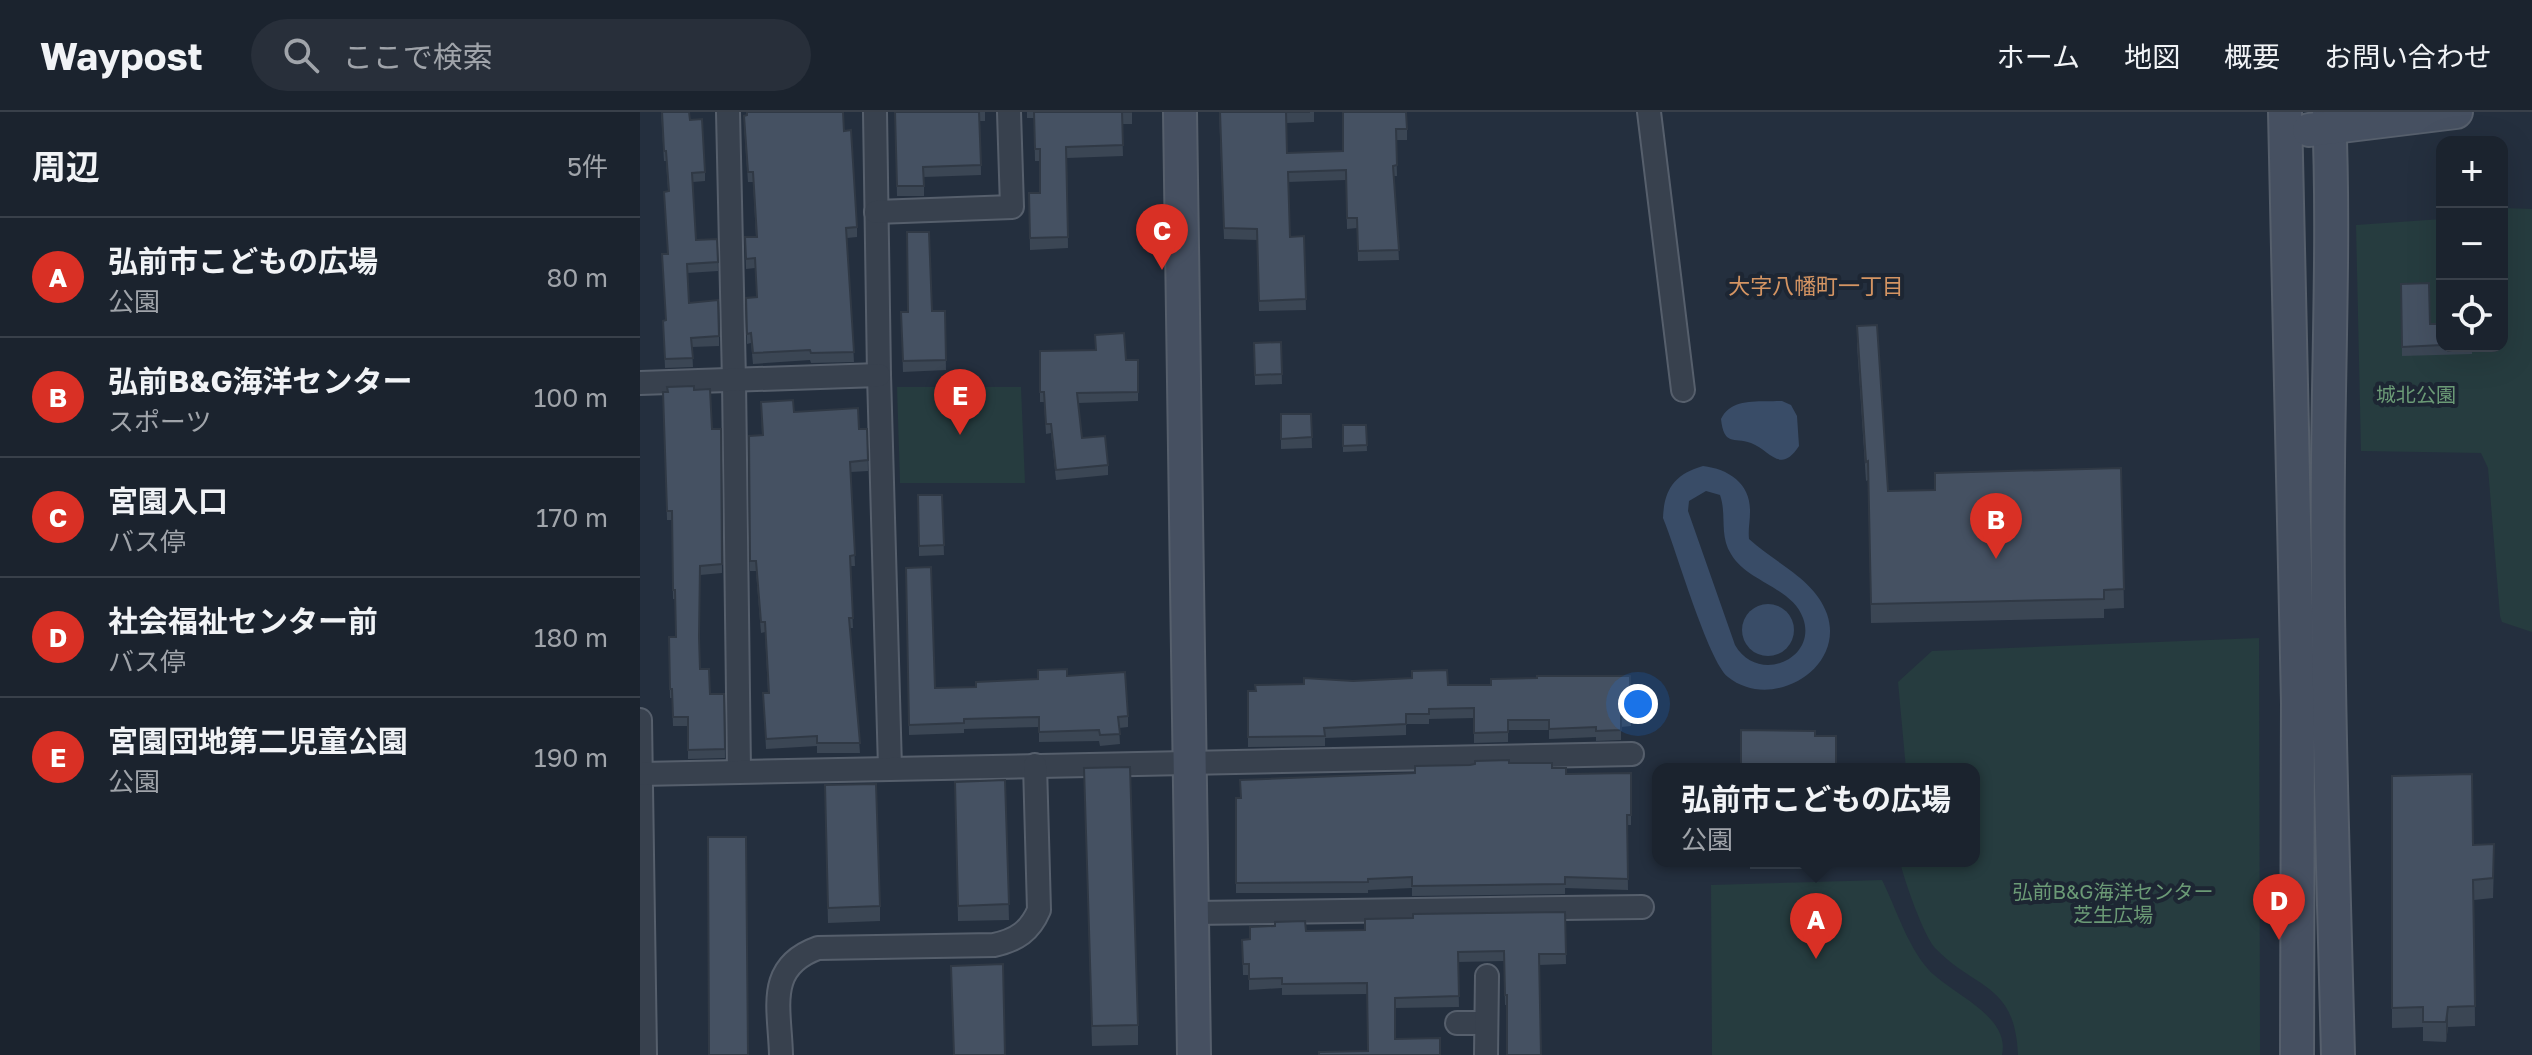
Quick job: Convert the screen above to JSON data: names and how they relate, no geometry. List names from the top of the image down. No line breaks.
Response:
{"districts":["大字八幡町一丁目"],"parks":["城北公園","弘前B&G海洋センター 芝生広場"],"page":{"header":"Waypost","search":"ここで検索","nav":["ホーム","地図","概要","お問い合わせ"],"heading":["周辺","5件"],"map_buttons":["+","−"],"pins":["C","E","B","D","A"],"list":[{"mark":"A","name":"弘前市こどもの広場","note":"公園","value":"80 m"},{"mark":"B","name":"弘前B&G海洋センター","note":"スポーツ","value":"100 m"},{"mark":"C","name":"宮園入口","note":"バス停","value":"170 m"},{"mark":"D","name":"社会福祉センター前","note":"バス停","value":"180 m"},{"mark":"E","name":"宮園団地第二児童公園","note":"公園","value":"190 m"}],"popup":["弘前市こどもの広場","公園"]}}
